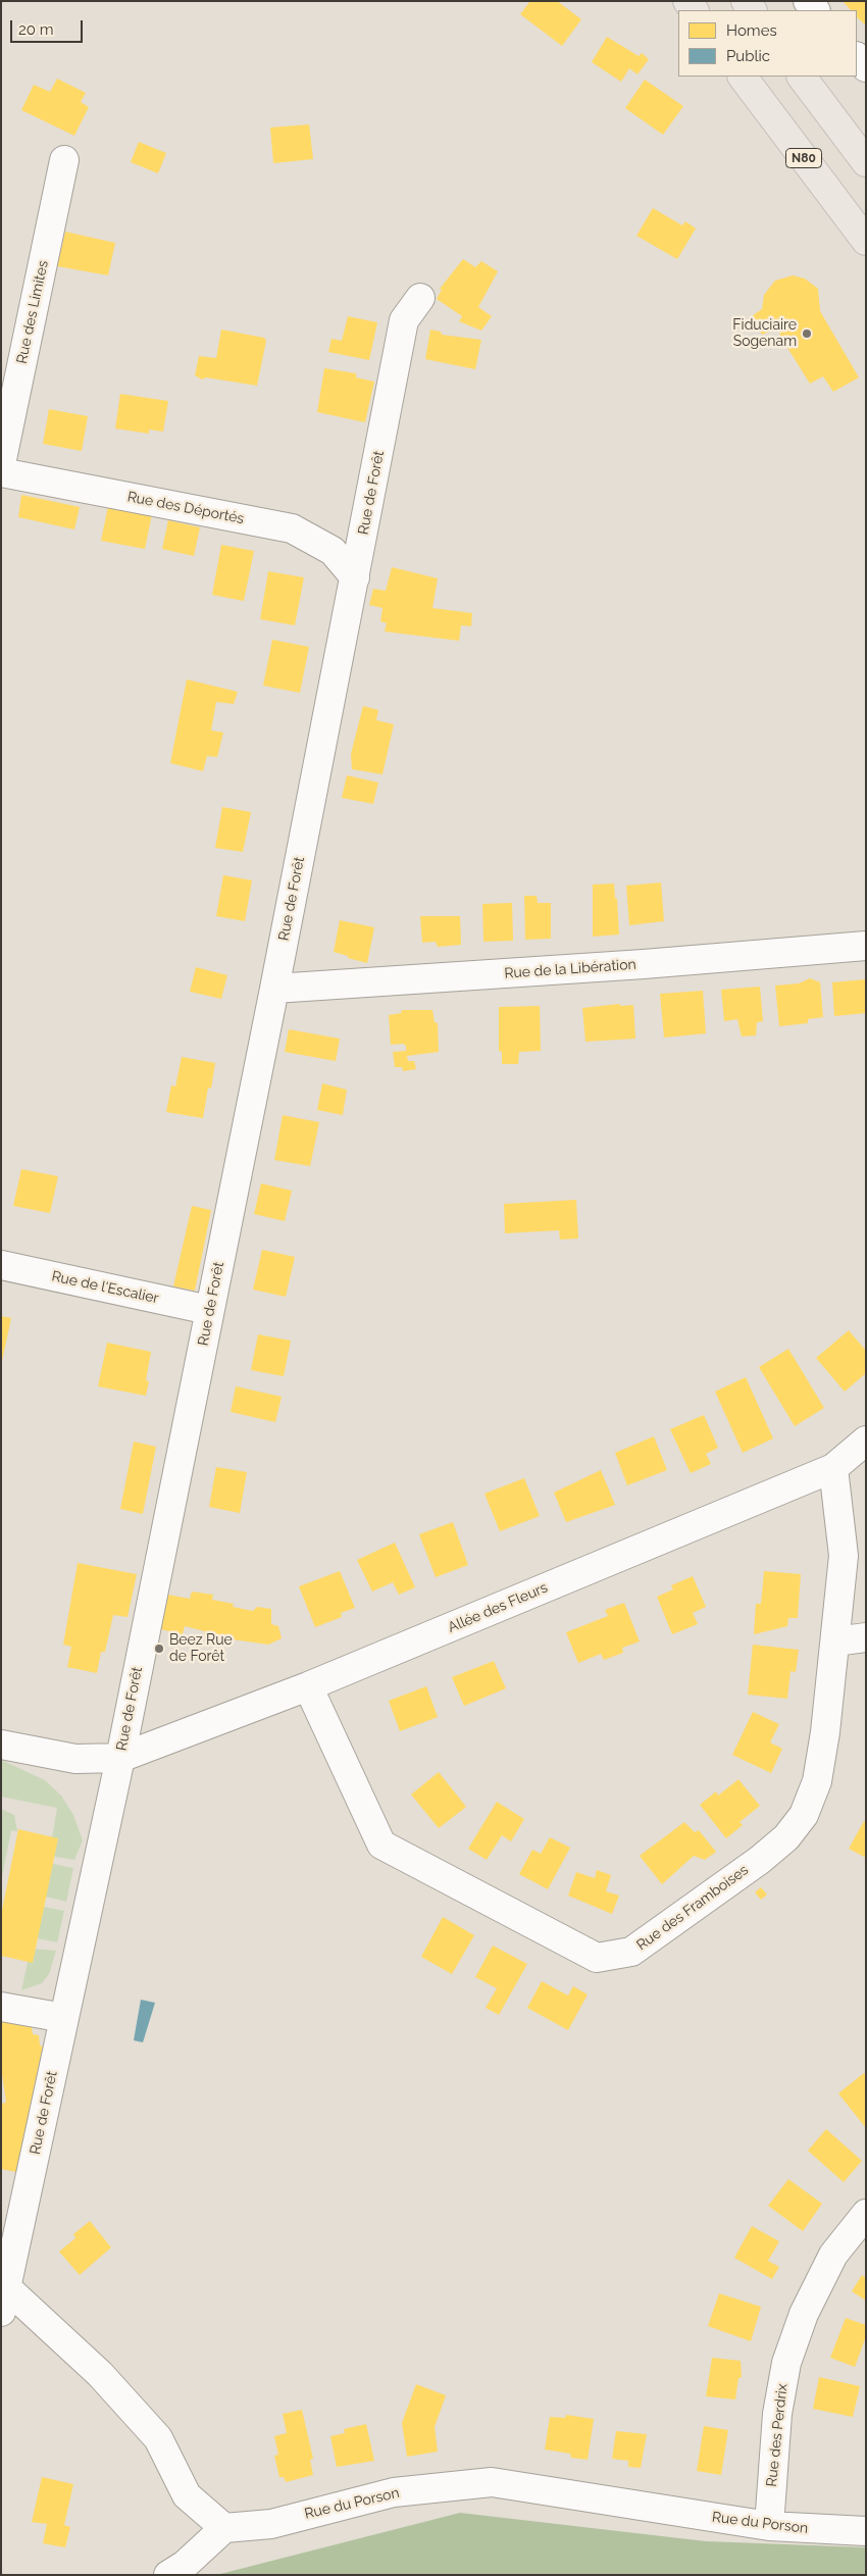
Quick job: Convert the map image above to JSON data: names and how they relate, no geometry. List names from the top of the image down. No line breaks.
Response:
{"streets":{"main road":["N80"],"street":["Rue des Limites","Rue de Forêt","Rue des Déportés","Rue de la Libération","Rue de l'Escalier","Allée des Fleurs","Rue des Framboises","Rue des Perdrix","Rue du Porson"]},"crossings":[["Rue de Forêt","Rue des Déportés"],["Rue de Forêt","Rue de la Libération"],["Rue de Forêt","Rue de l'Escalier"],["Rue de Forêt","Allée des Fleurs"],["Allée des Fleurs","Rue des Framboises"],["Rue des Perdrix","Rue du Porson"]],"places":["Fiduciaire Sogenam","Beez Rue de Forêt"],"legend":["Homes","Public"],"scale_bar":"20 m"}
